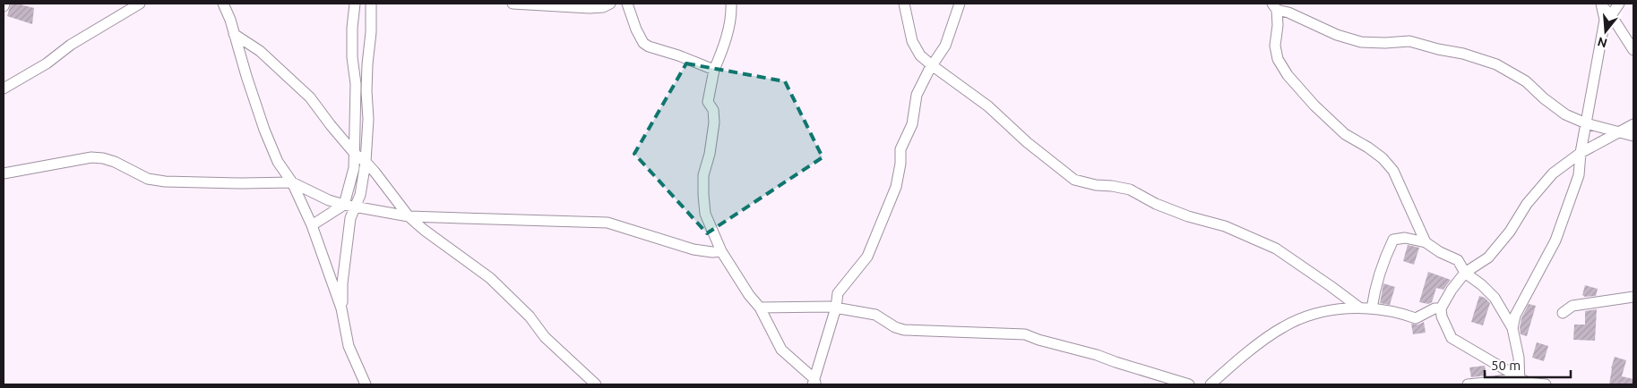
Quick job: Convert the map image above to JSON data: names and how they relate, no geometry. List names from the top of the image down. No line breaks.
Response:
{"scale_bar":"50 m","north":"bottom"}
